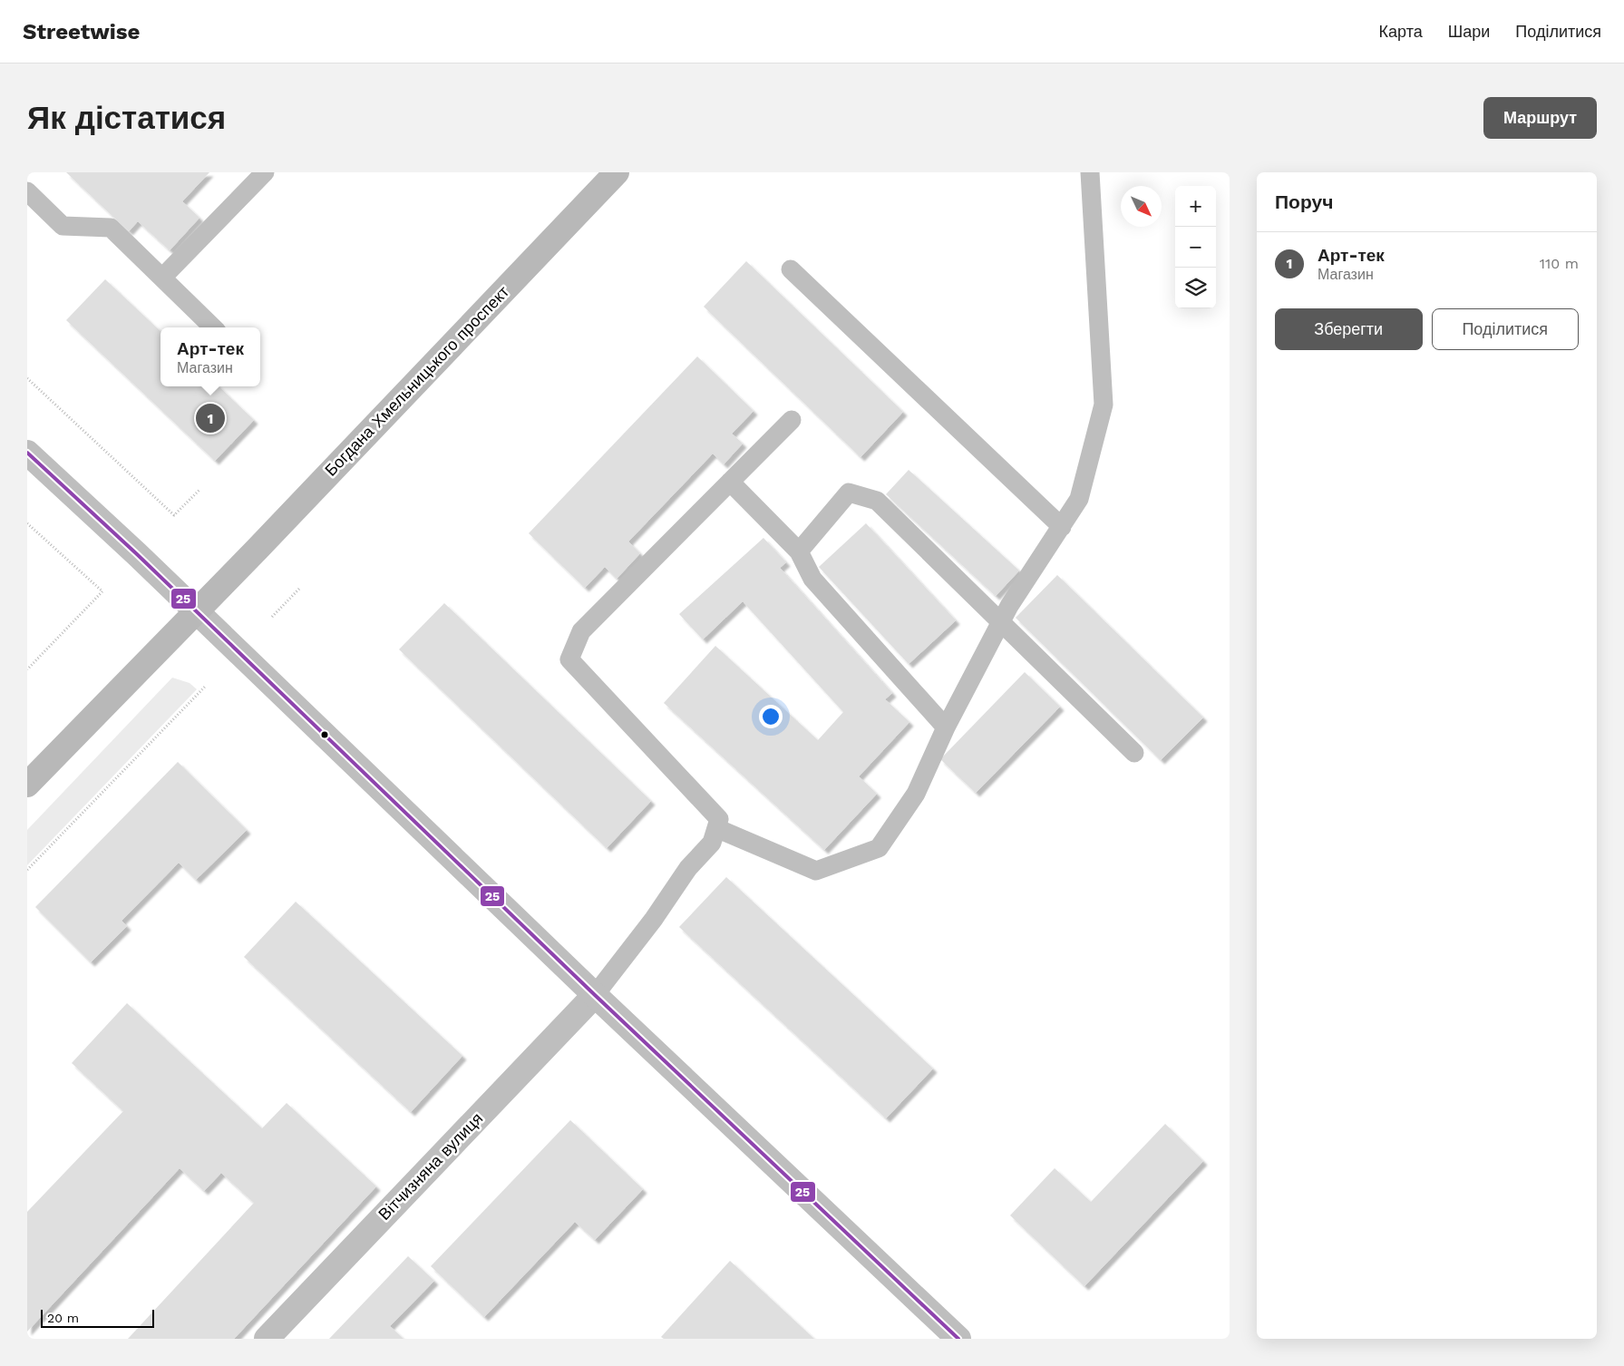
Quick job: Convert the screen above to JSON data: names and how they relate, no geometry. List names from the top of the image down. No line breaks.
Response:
{"streets":{"main road":["Богдана Хмельницького проспект"],"street":["Вітчизняна вулиця"]},"lines":["transit line 25"],"scale_bar":"20 m","north":"bottom right","page":{"header":"Streetwise","nav":["Карта","Шари","Поділитися"],"buttons":["Маршрут",["Зберегти","Поділитися"]],"title":"Як дістатися","heading":"Поруч","map_buttons":["+","−"],"list":[{"mark":"1","name":"Арт-тек","note":"Магазин","value":"110 m"}],"popup":["Арт-тек","Магазин"],"pins":"1","scale":"20 m"}}
